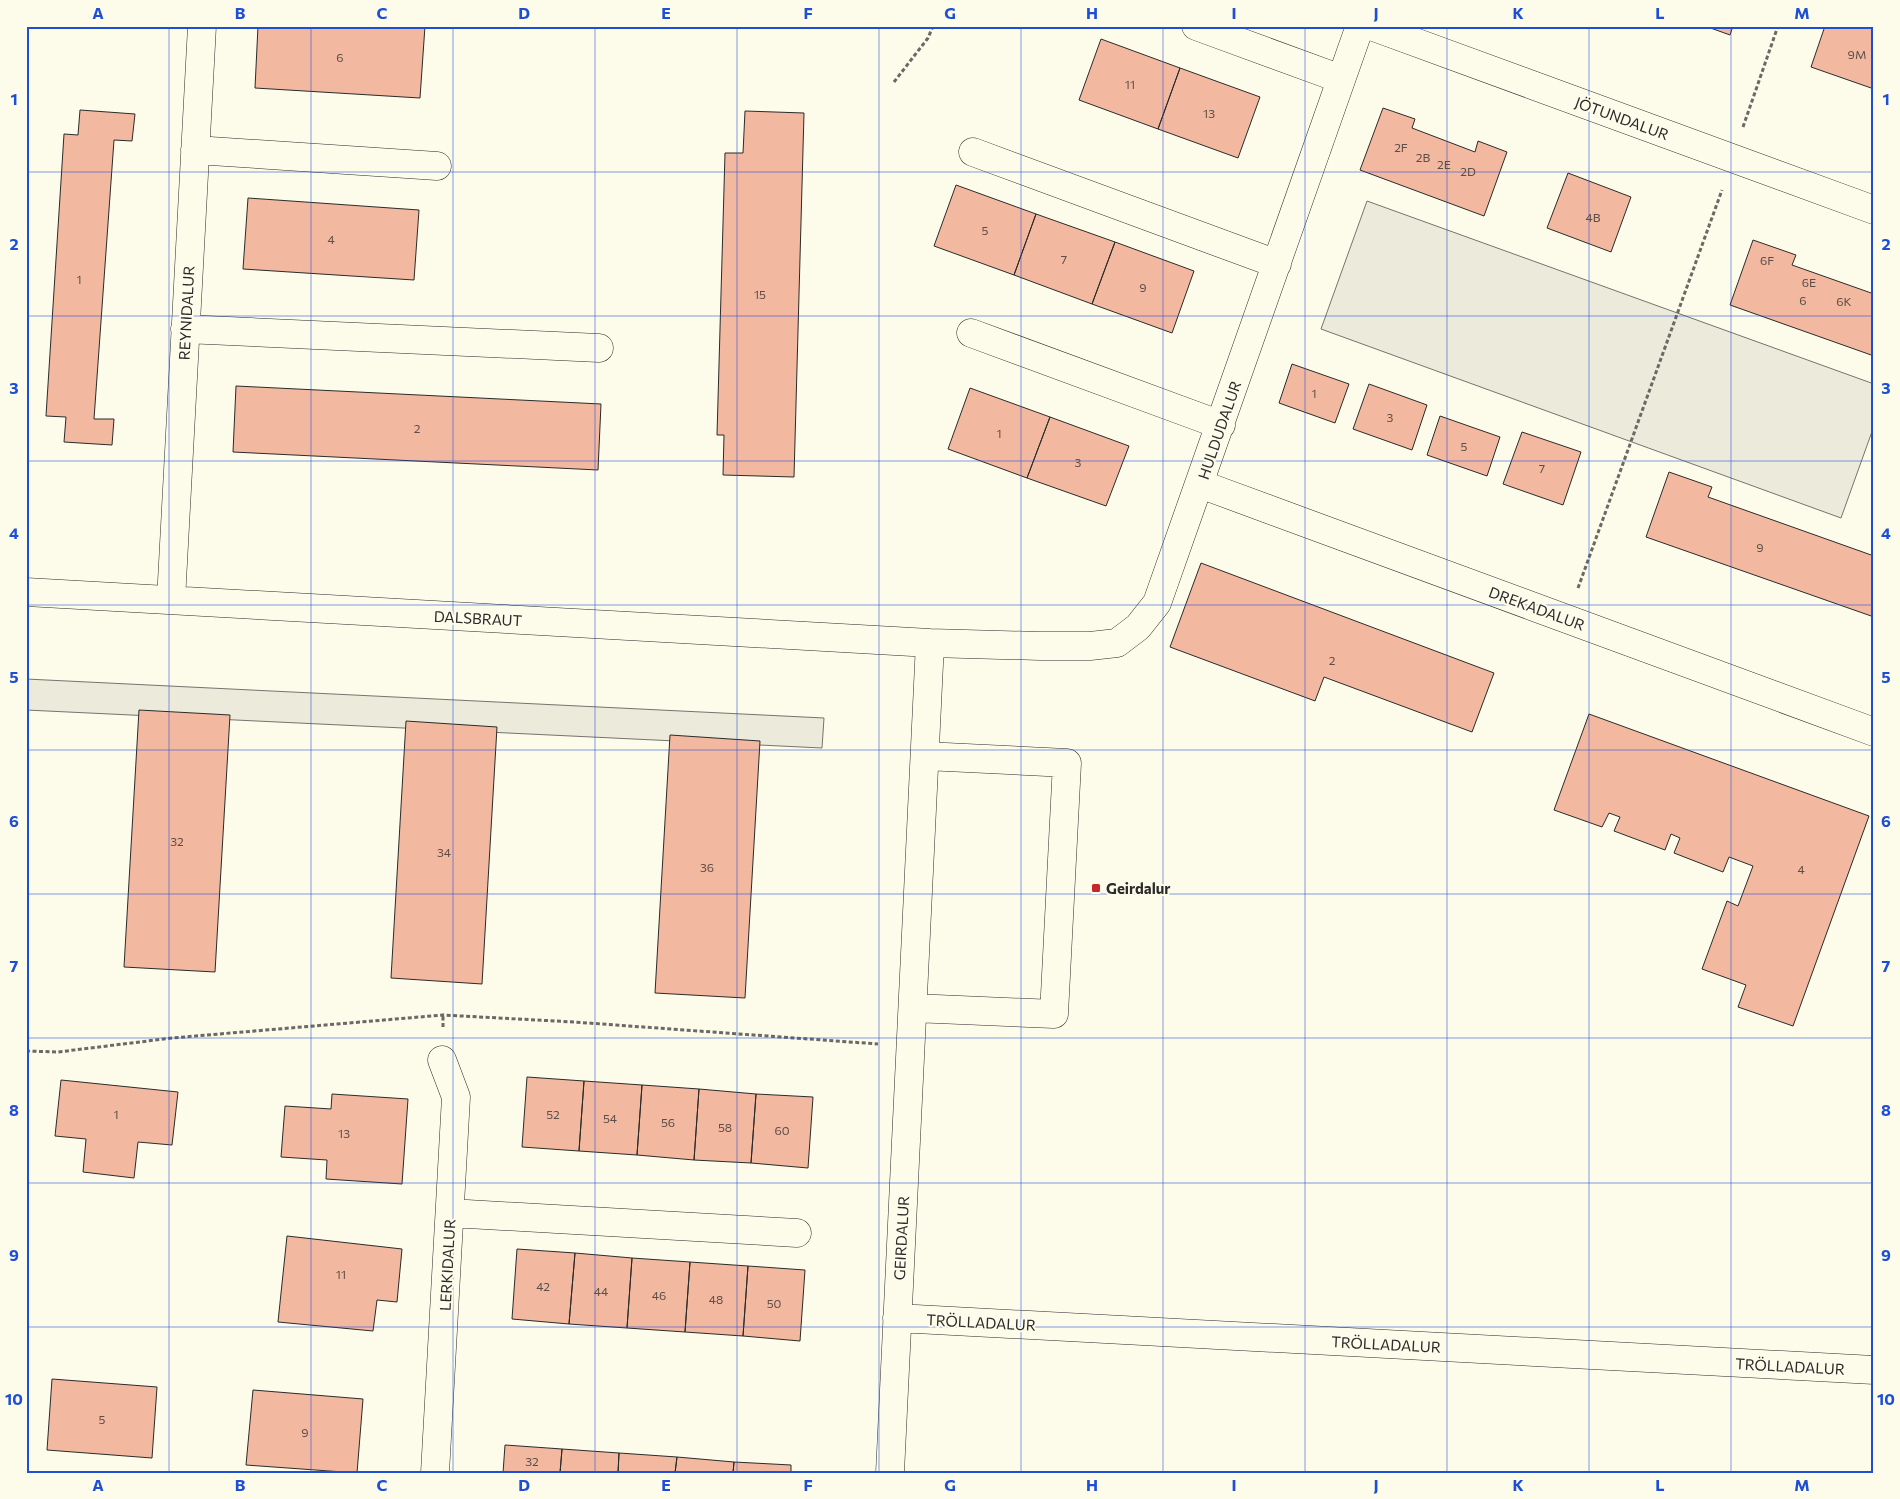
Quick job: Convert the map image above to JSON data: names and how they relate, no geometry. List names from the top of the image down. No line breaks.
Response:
{"streets":{"street":["JÖTUNDALUR","REYNIDALUR","HULDUDALUR","DREKADALUR","DALSBRAUT","GEIRDALUR","LERKIDALUR","TRÖLLADALUR"]},"crossings":[["REYNIDALUR","DALSBRAUT"],["HULDUDALUR","DREKADALUR"],["HULDUDALUR","DALSBRAUT"],["HULDUDALUR","GEIRDALUR"],["DALSBRAUT","GEIRDALUR"],["GEIRDALUR","TRÖLLADALUR"]],"places":{"transit":["Geirdalur"]},"house_numbers":["9M","6","11","13","2F","2B","2E","2D","4B","5","4","7","6F","1","6E","9","15","6","6K","1","3","2","1","5","3","7","9","2","32","34","36","4","1","52","54","56","58","60","13","11","42","44","46","48","50","5","9","32"],"grid":{"columns":["A","B","C","D","E","F","G","H","I","J","K","L","M"],"rows":["1","2","3","4","5","6","7","8","9","10"]}}
